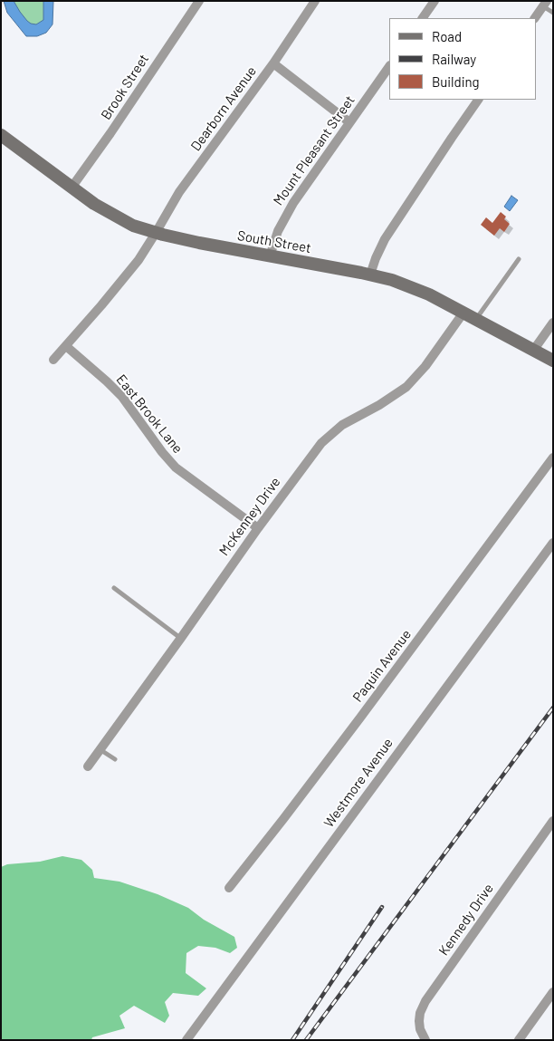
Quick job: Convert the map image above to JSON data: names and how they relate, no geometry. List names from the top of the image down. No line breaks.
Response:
{"streets":{"street":["Brook Street","Dearborn Avenue","Mount Pleasant Street","South Street","East Brook Lane","McKenney Drive","Paquin Avenue","Westmore Avenue","Kennedy Drive"]},"crossings":[["Brook Street","South Street"],["Dearborn Avenue","South Street"],["Dearborn Avenue","East Brook Lane"],["Mount Pleasant Street","South Street"],["South Street","McKenney Drive"],["East Brook Lane","McKenney Drive"]],"legend":["Road","Railway","Building"]}
